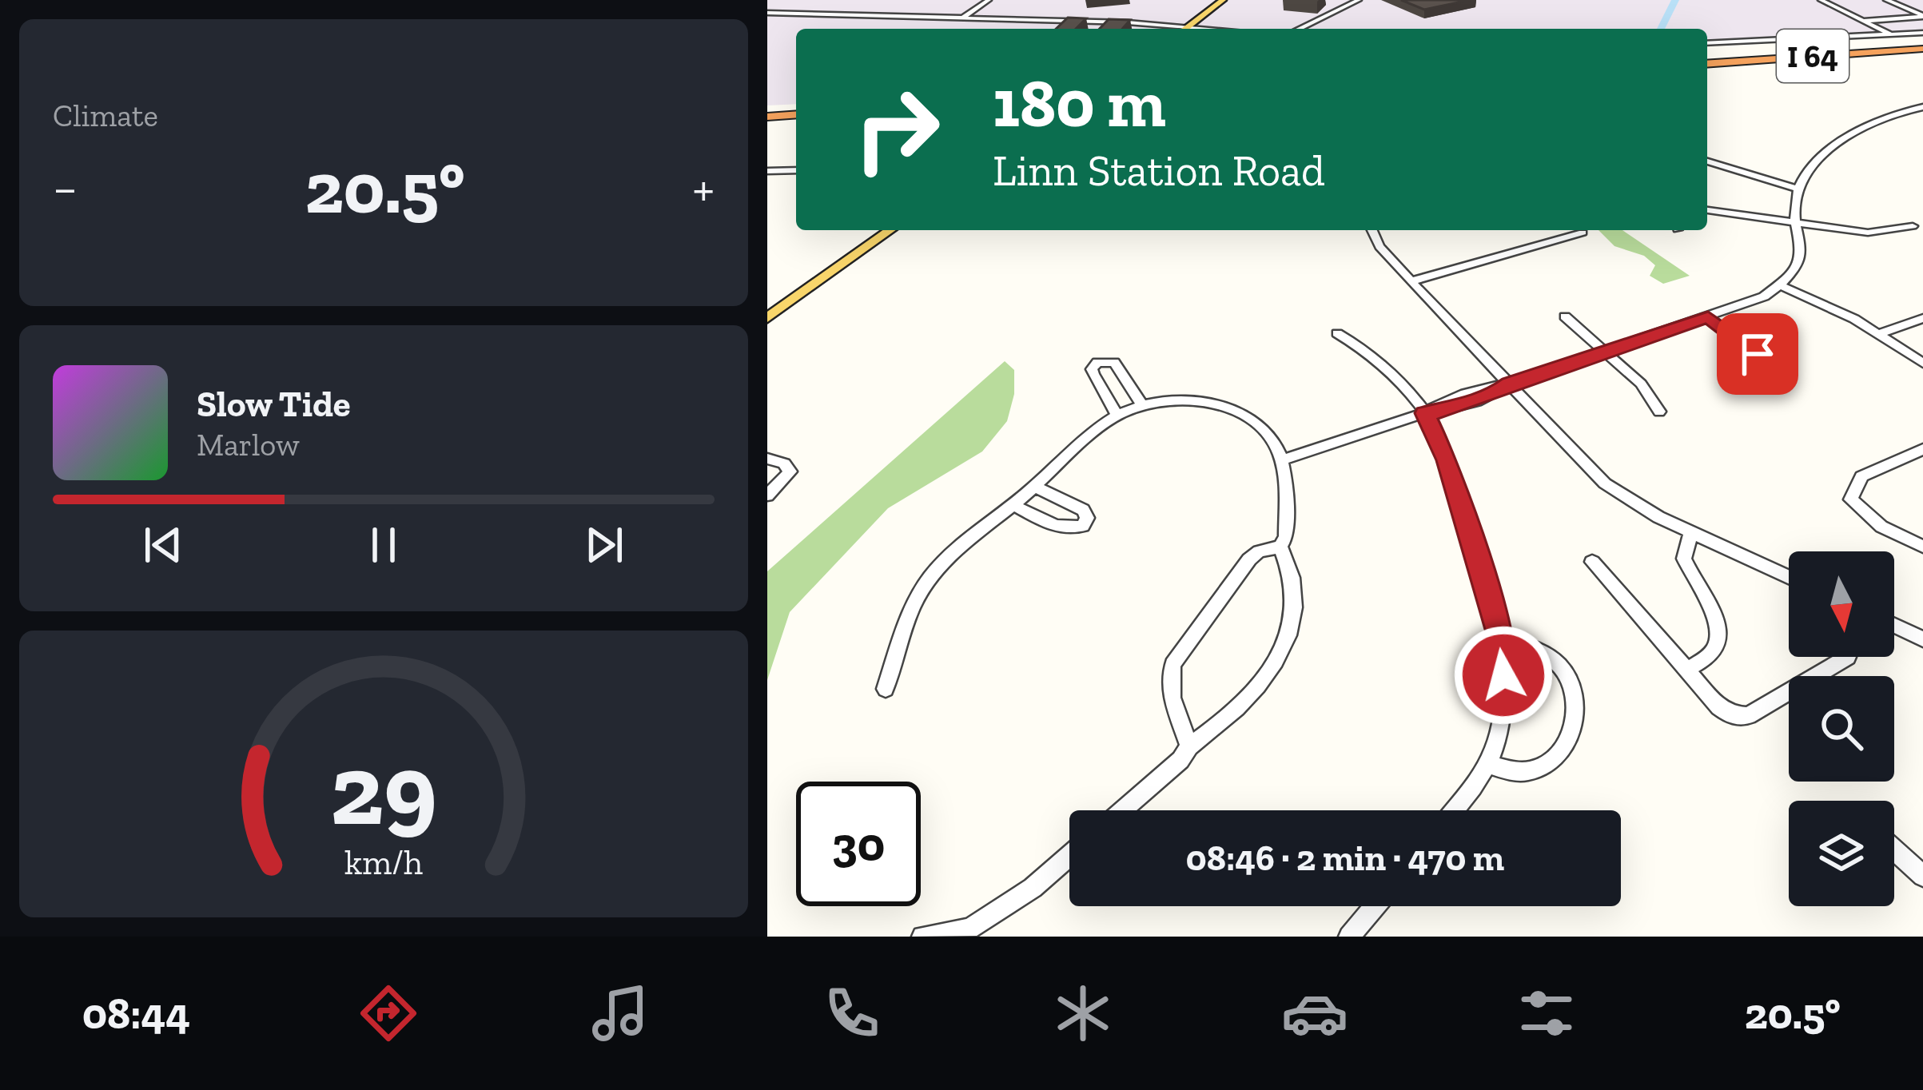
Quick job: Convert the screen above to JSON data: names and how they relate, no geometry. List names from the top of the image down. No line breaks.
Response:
{"streets":{"highway":["I 64"]},"north":"bottom","page":{"tile":"Climate","turn":["180 m","Linn Station Road"],"heat":["−","20.5°","+"],"song":["Slow Tide","Marlow"],"limit":"30","trip":"08:46 · 2 min · 470 m","tabs":["08:44","20.5°"],"gauge":["29","km/h"]}}
